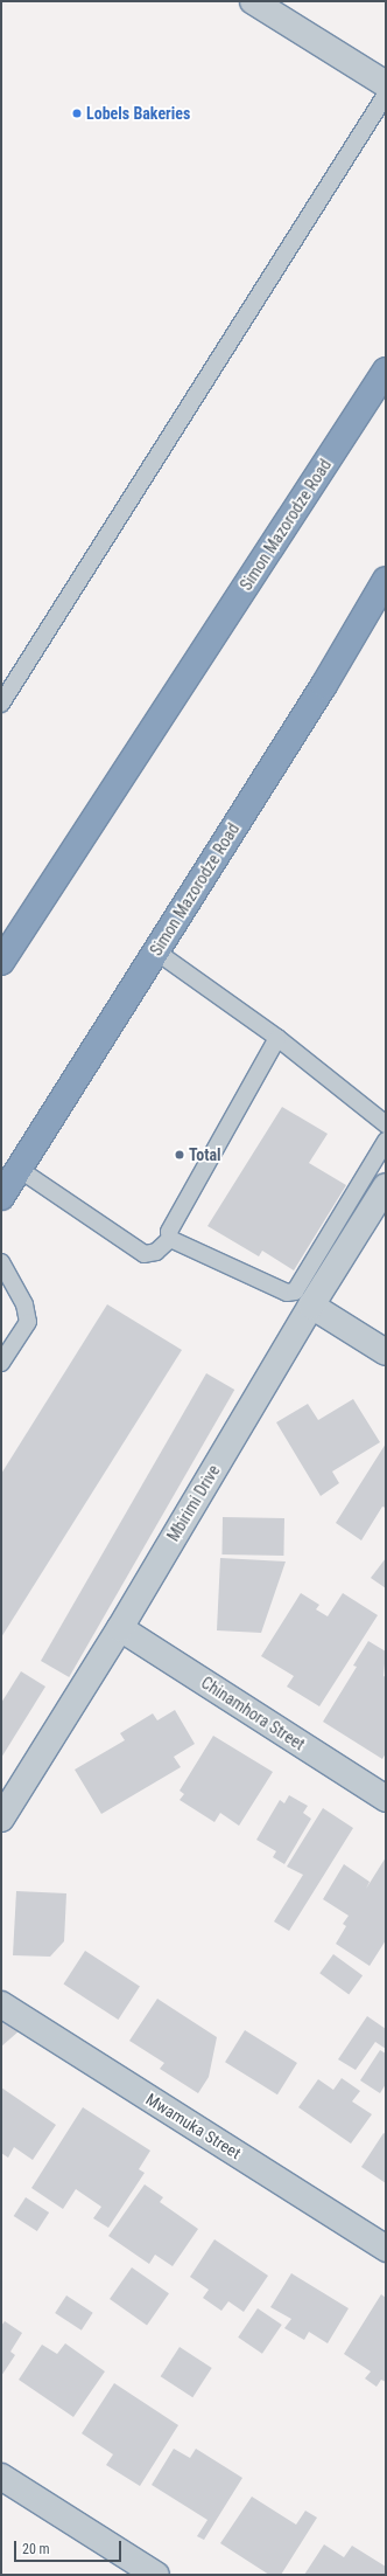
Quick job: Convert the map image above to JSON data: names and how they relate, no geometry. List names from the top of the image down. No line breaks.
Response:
{"streets":{"highway":["Simon Mazorodze Road"],"street":["Mbirimi Drive","Chinamhora Street","Mwamuka Street"]},"crossings":[["Mbirimi Drive","Chinamhora Street"]],"places":["Lobels Bakeries","Total"],"scale_bar":"20 m"}
